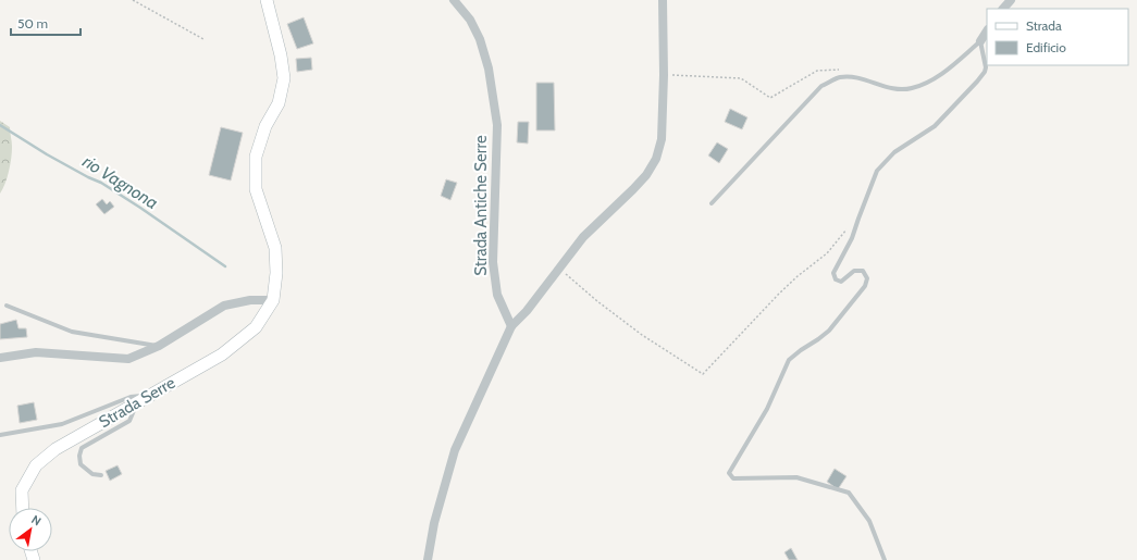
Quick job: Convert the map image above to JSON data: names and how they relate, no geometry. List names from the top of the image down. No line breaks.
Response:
{"streets":{"main road":["Strada Serre"],"street":["Strada Antiche Serre"]},"water":["rio Vagnona"],"legend":["Strada","Edificio"],"scale_bar":"50 m","north":"top right"}
